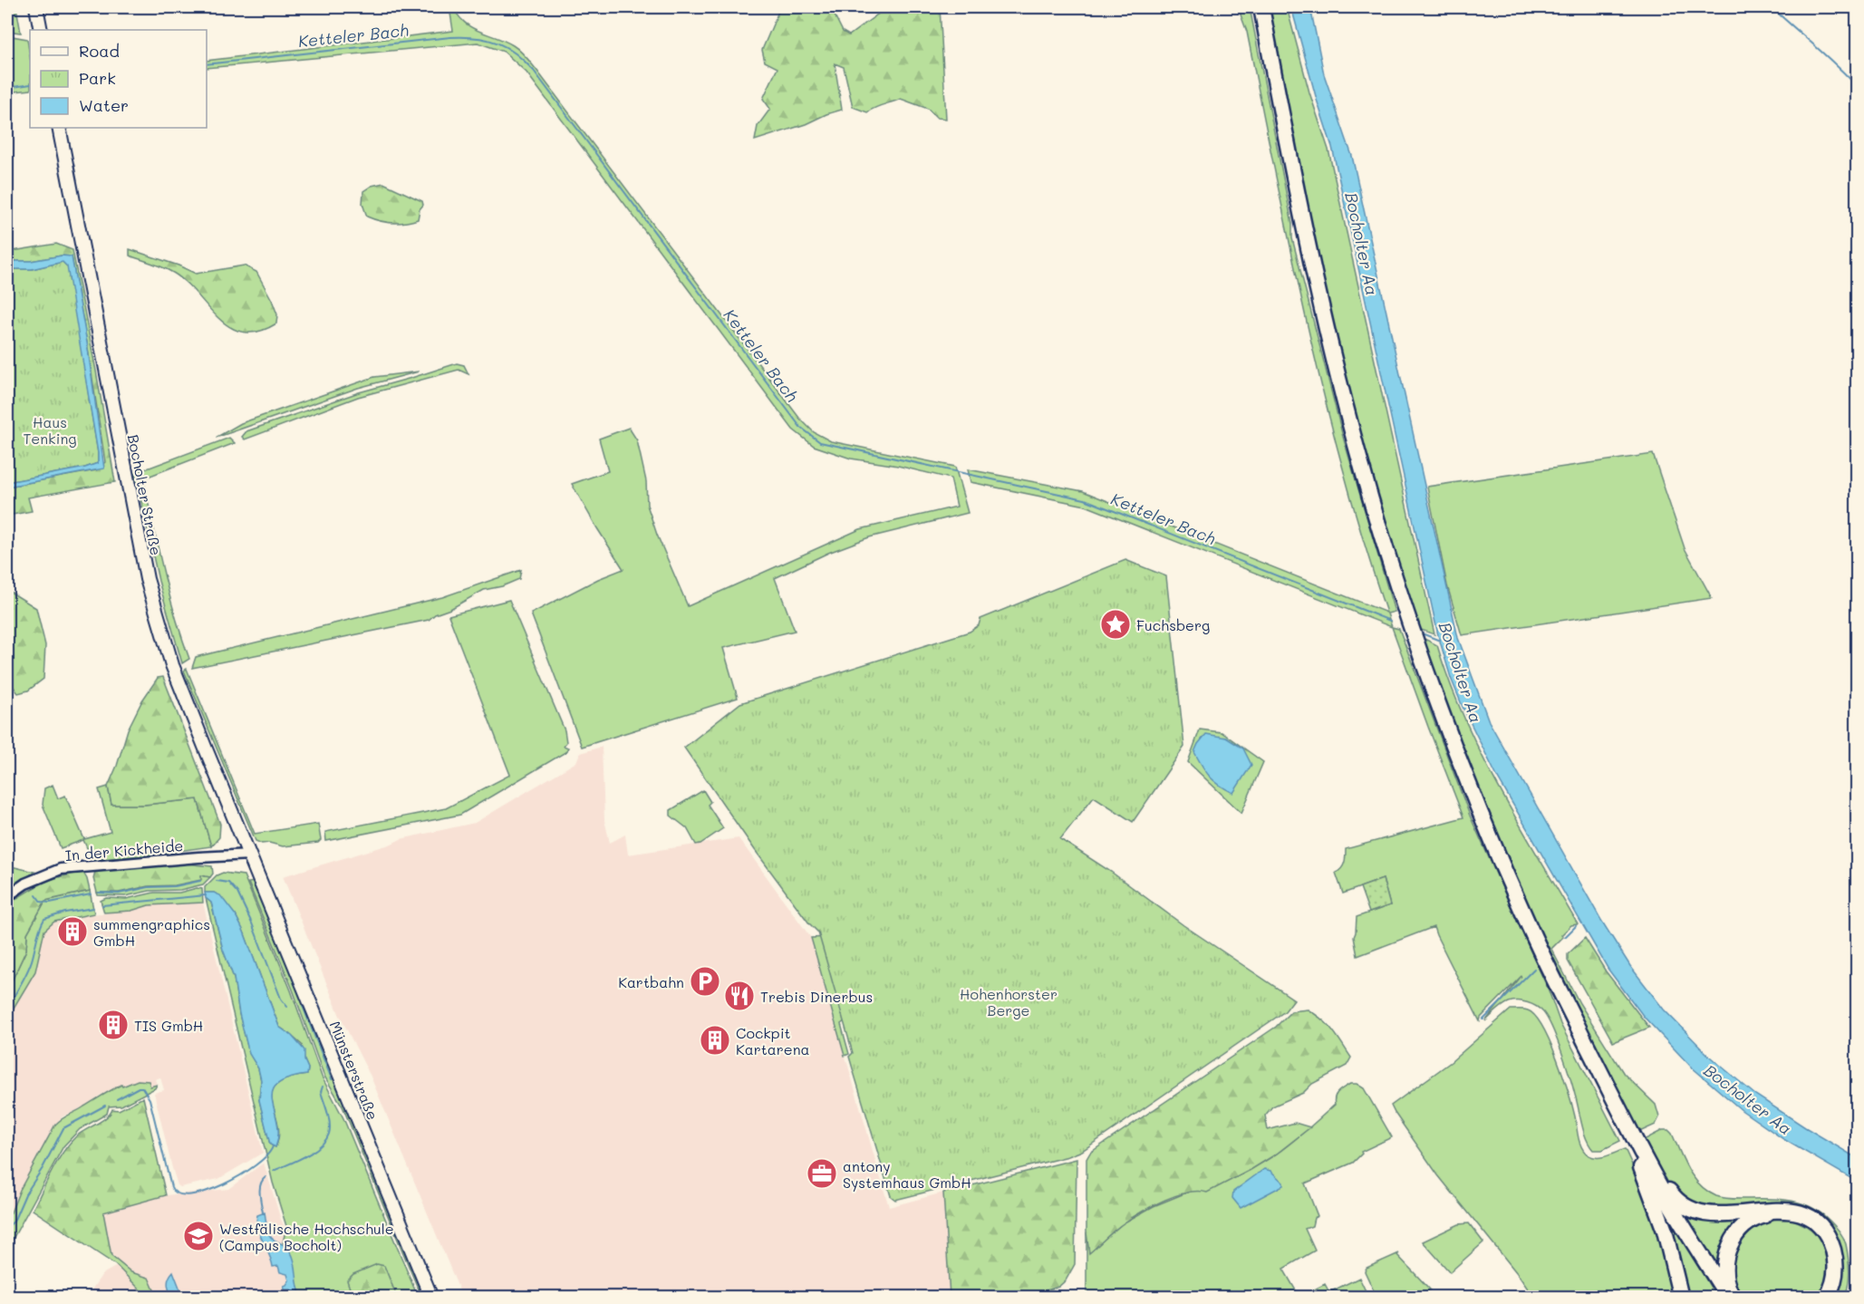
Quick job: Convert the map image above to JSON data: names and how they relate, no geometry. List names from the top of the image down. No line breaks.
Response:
{"streets":{"main road":["Bocholter Straße","Münsterstraße"],"street":["In der Kickheide"]},"crossings":[["Bocholter Straße","In der Kickheide"],["Bocholter Straße","Münsterstraße"],["In der Kickheide","Münsterstraße"]],"water":["Ketteler Bach","Bocholter Aa"],"parks":["Haus Tenking","Hohenhorster Berge"],"places":{"place":["Fuchsberg"],"building":["summengraphics GmbH","TIS GmbH","Cockpit Kartarena"],"parking":["Kartbahn"],"restaurant":["Trebis Dinerbus"],"office":["antony Systemhaus GmbH"],"school or university":["Westfälische Hochschule (Campus Bocholt)"]},"legend":["Road","Park","Water"]}
